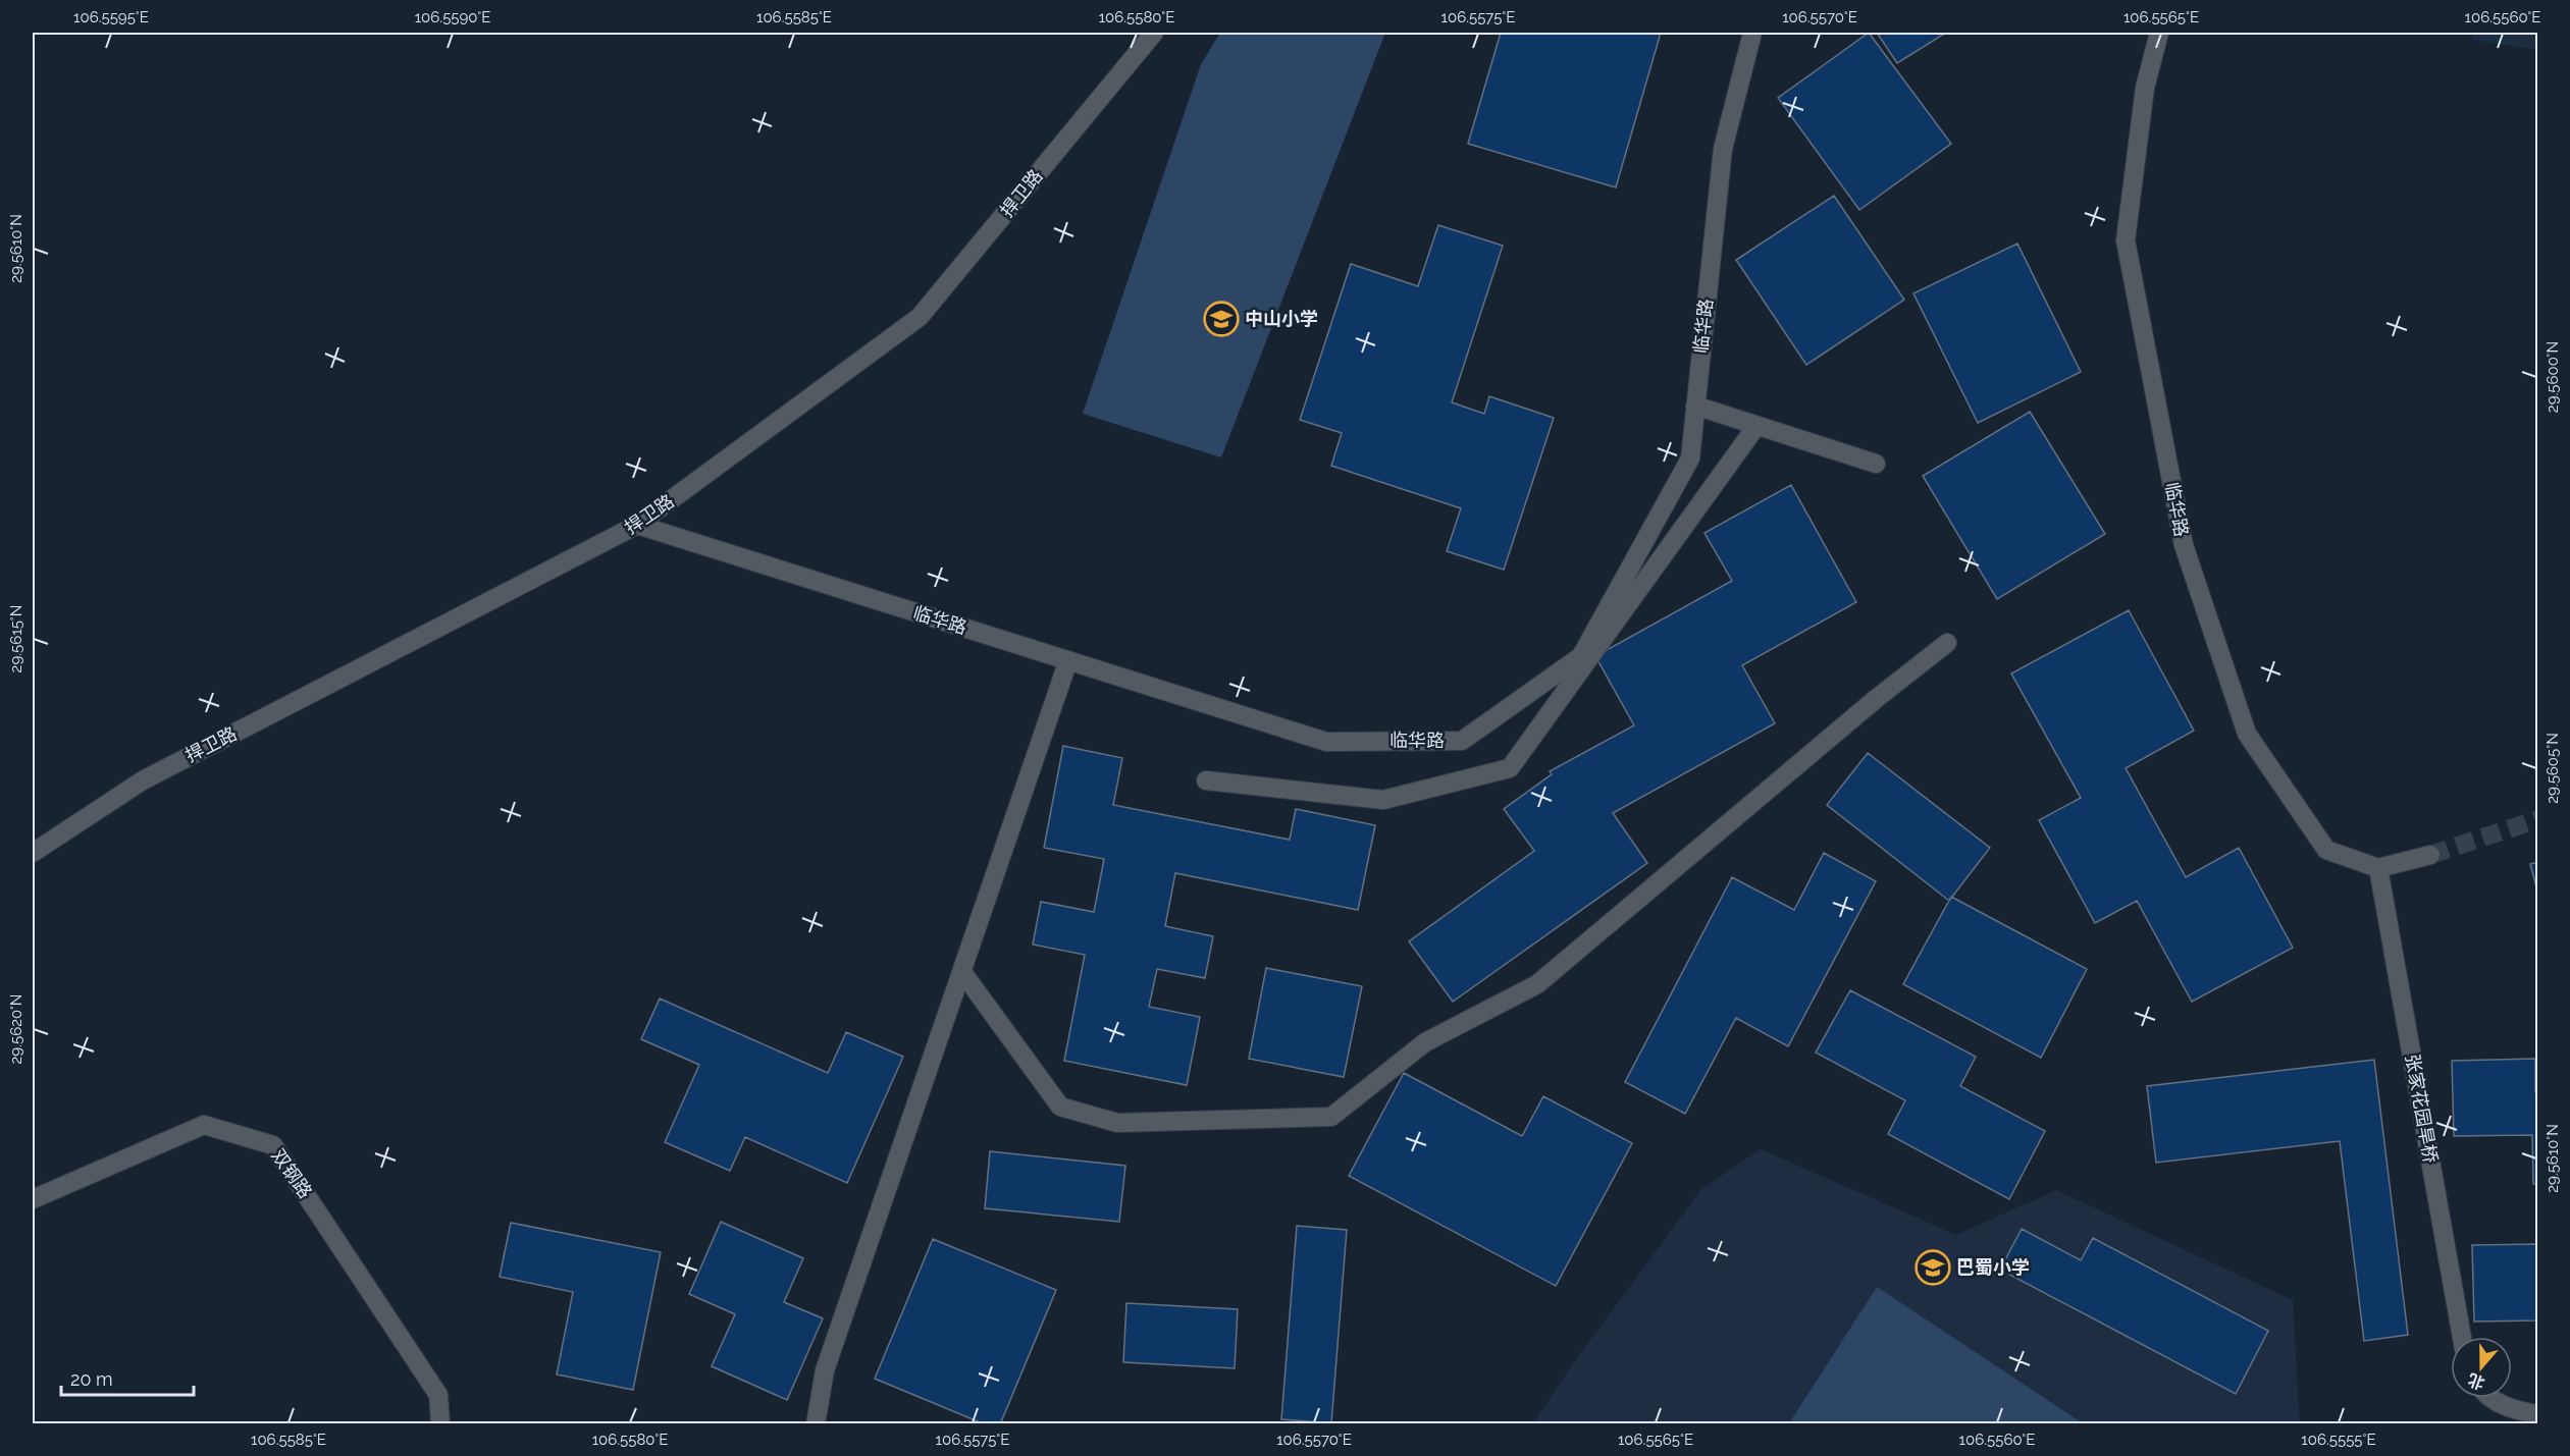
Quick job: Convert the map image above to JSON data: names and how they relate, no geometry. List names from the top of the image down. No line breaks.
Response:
{"streets":{"street":["捍卫路","临华路","张家花园旱桥","双钢路"]},"crossings":[["捍卫路","临华路"],["临华路","张家花园旱桥"]],"places":{"school or university":["中山小学","巴蜀小学"]},"scale_bar":"20 m","north":"bottom","coordinates":["106.5595°E","106.5590°E","106.5585°E","106.5580°E","106.5575°E","106.5570°E","106.5565°E","106.5560°E","29.5610°N","29.5600°N","29.5615°N","29.5605°N","29.5620°N","106.5555°E"]}
